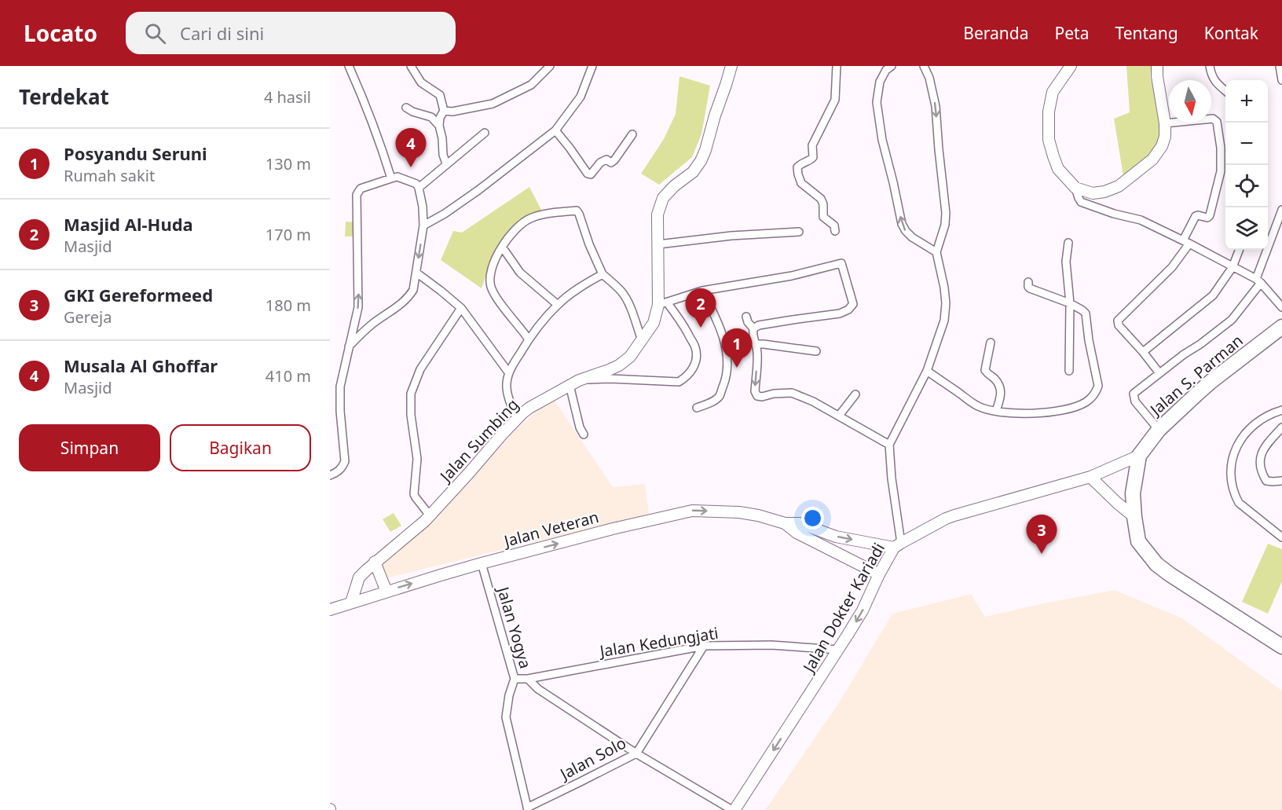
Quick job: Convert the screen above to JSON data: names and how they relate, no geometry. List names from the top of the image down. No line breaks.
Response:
{"streets":{"highway":["Jalan S. Parman"],"main road":["Jalan Sumbing","Jalan Veteran","Jalan Dokter Kariadi"],"street":["Jalan Yogya","Jalan Kedungjati","Jalan Solo"]},"crossings":[["Jalan S. Parman","Jalan Dokter Kariadi"],["Jalan Sumbing","Jalan Veteran"],["Jalan Veteran","Jalan Dokter Kariadi"],["Jalan Veteran","Jalan Yogya"],["Jalan Dokter Kariadi","Jalan Kedungjati"],["Jalan Yogya","Jalan Kedungjati"],["Jalan Yogya","Jalan Solo"],["Jalan Kedungjati","Jalan Solo"]],"one_way":["Jalan Veteran","Jalan Dokter Kariadi"],"north":"bottom","page":{"header":"Locato","search":"Cari di sini","nav":["Beranda","Peta","Tentang","Kontak"],"heading":["Terdekat","4 hasil"],"map_buttons":["+","−"],"list":[{"mark":"1","name":"Posyandu Seruni","note":"Rumah sakit","value":"130 m"},{"mark":"2","name":"Masjid Al-Huda","note":"Masjid","value":"170 m"},{"mark":"3","name":"GKI Gereformeed","note":"Gereja","value":"180 m"},{"mark":"4","name":"Musala Al Ghoffar","note":"Masjid","value":"410 m"}],"pins":["4","2","1","3"],"buttons":["Simpan","Bagikan"]}}
